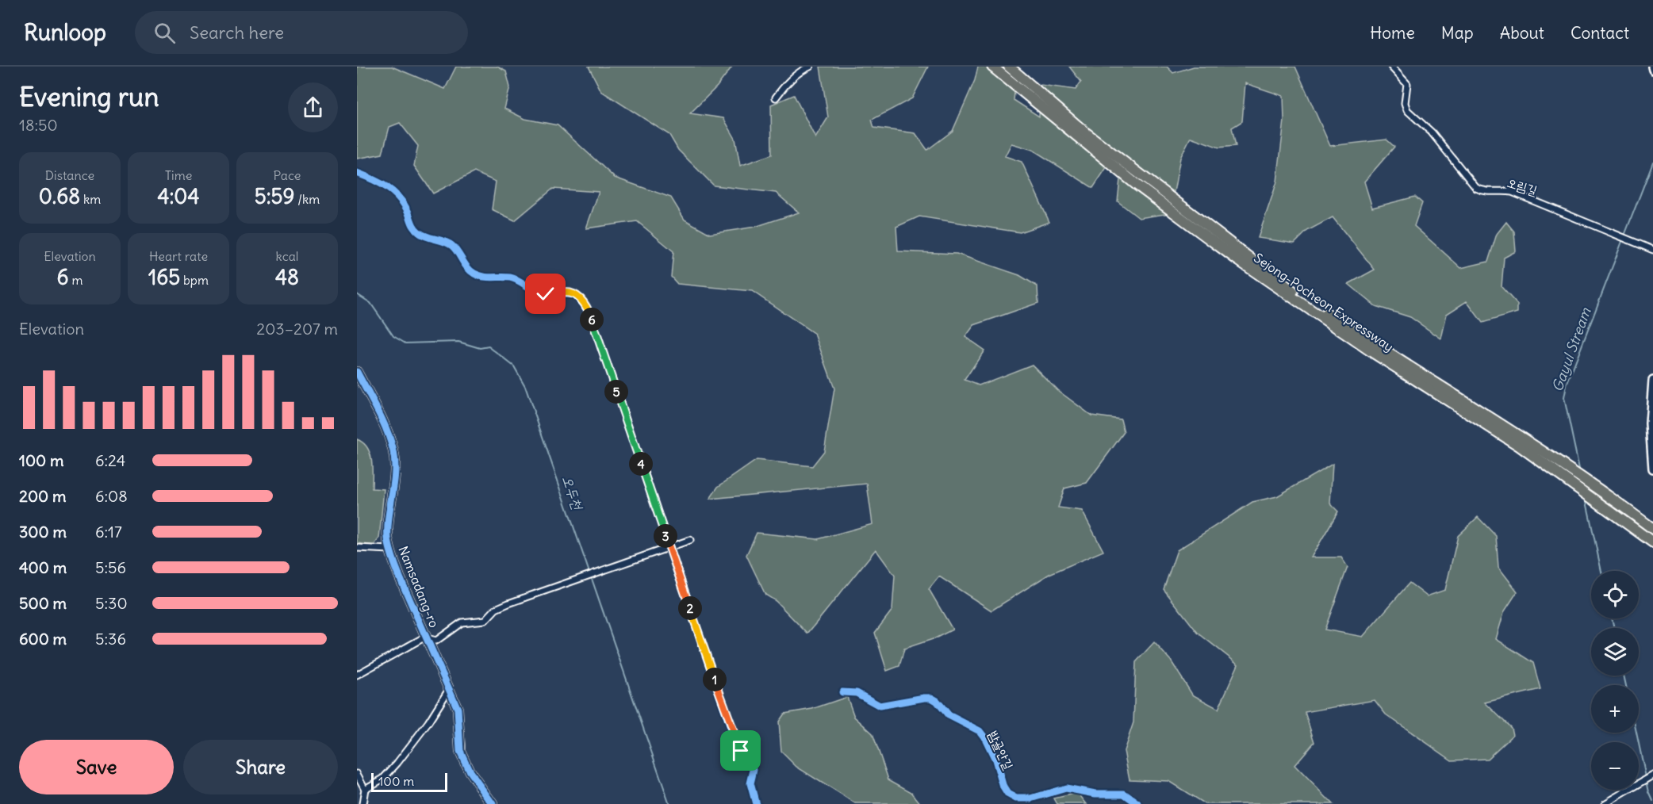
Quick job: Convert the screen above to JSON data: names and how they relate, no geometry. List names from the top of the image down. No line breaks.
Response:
{"streets":{"highway":["Sejong-Pocheon Expressway"],"street":["오림길","Namsadang-ro","밤골안길"]},"water":["Gayul Stream","오두천"],"scale_bar":"100 m","page":{"header":"Runloop","search":"Search here","nav":["Home","Map","About","Contact"],"heading":["Evening run","18:50"],"stats":[["Distance","0.68 km"],["Time","4:04"],["Pace","5:59 /km"],["Elevation","6 m"],["Heart rate","165 bpm"],["kcal","48"]],"pins":["6","5","4","3","2","1"],"chart":["Elevation","203–207 m"],"list":[{"name":"100 m","note":"6:24"},{"name":"200 m","note":"6:08"},{"name":"300 m","note":"6:17"},{"name":"400 m","note":"5:56"},{"name":"500 m","note":"5:30"},{"name":"600 m","note":"5:36"}],"map_buttons":["+","−"],"buttons":["Save","Share"],"scale":"100 m"}}
